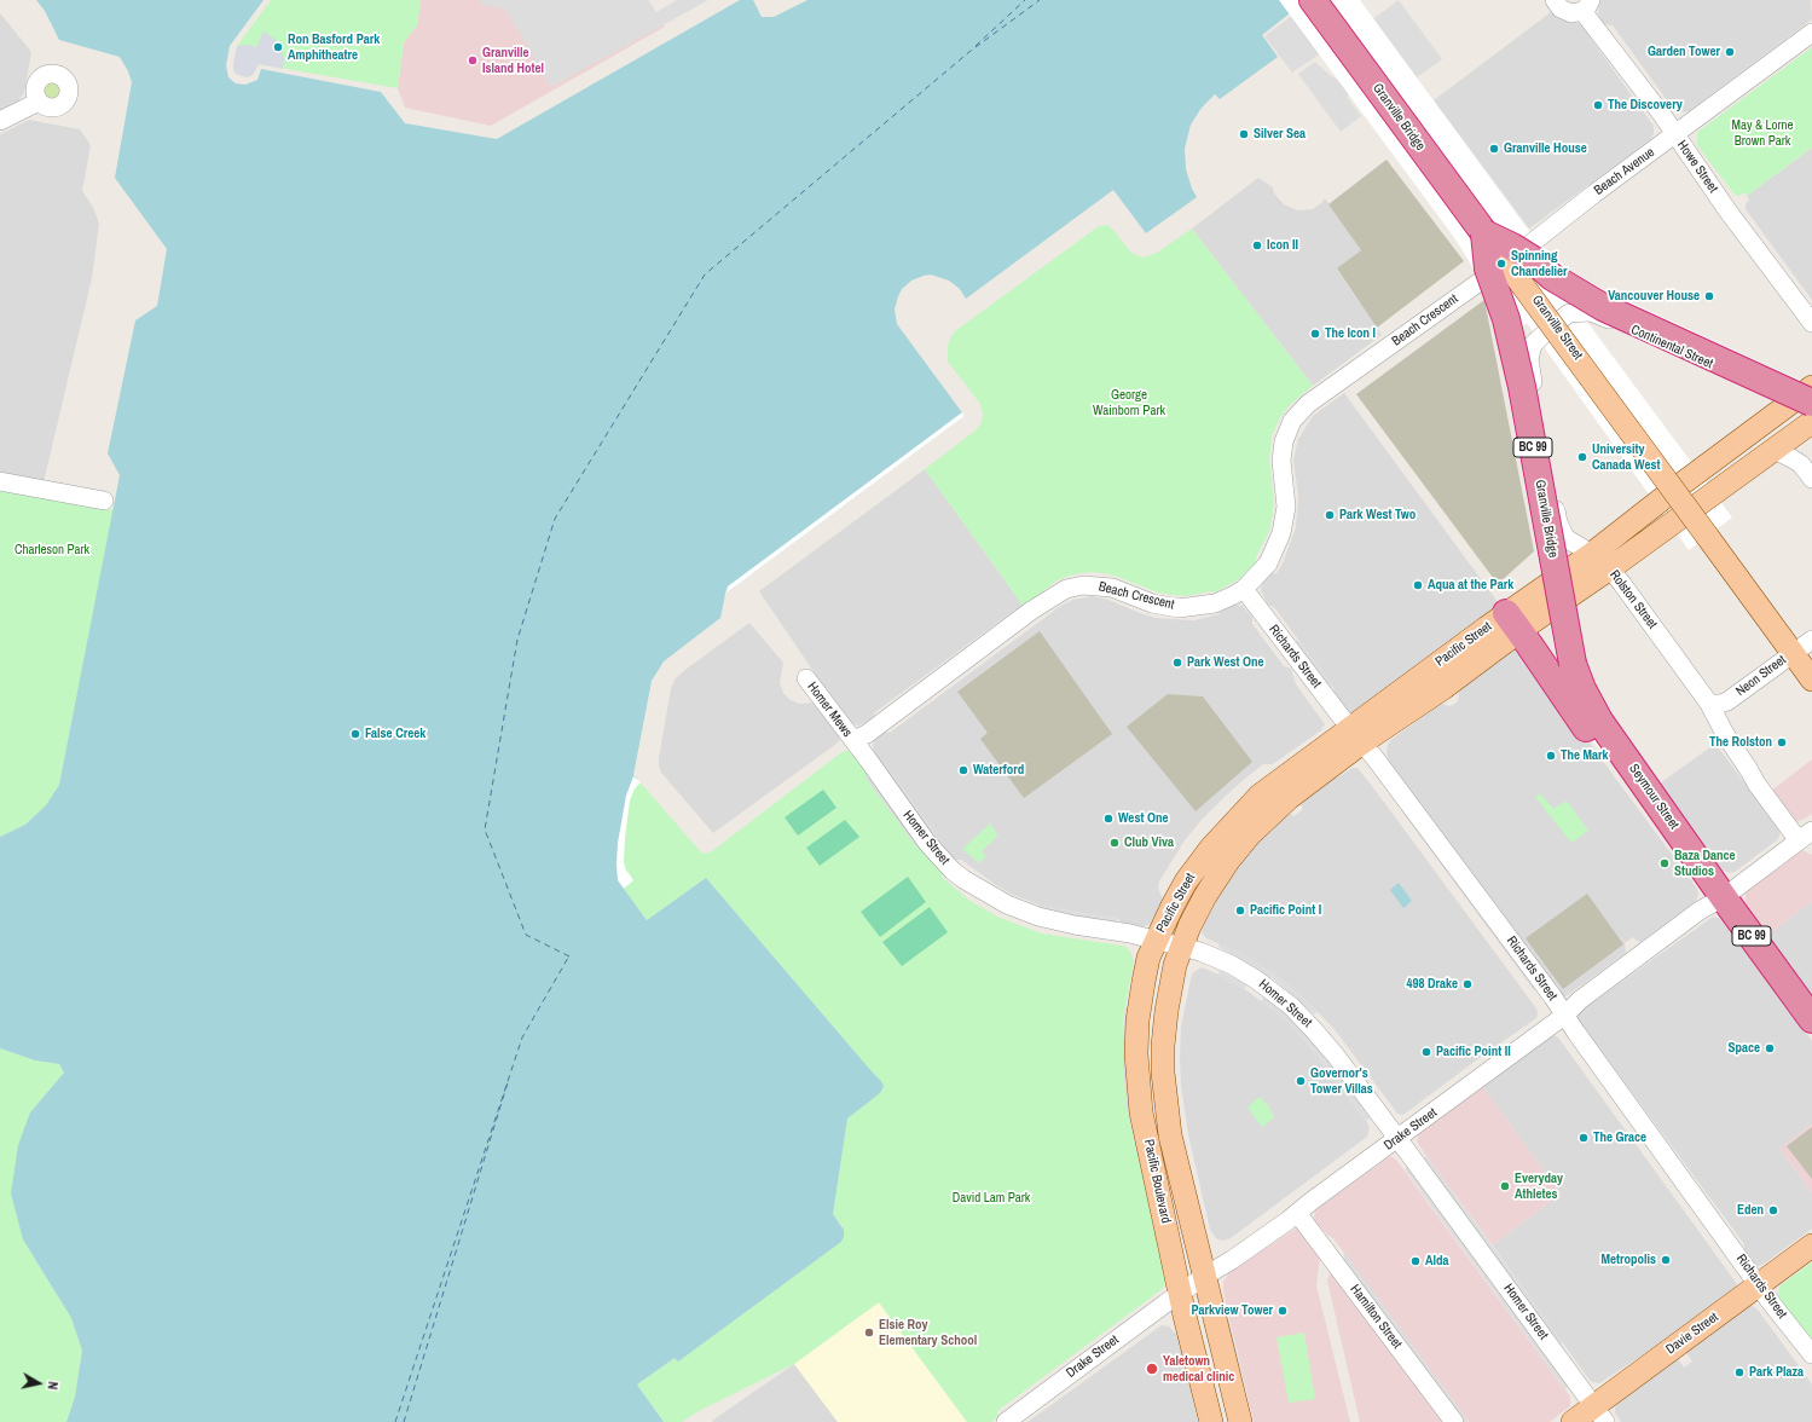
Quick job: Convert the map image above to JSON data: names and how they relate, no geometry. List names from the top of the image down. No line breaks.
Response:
{"streets":{"highway":["Granville Bridge","BC 99","Seymour Street"],"main road":["Pacific Street","Pacific Boulevard","Davie Street"],"street":["Howe Street","Beach Avenue","Beach Crescent","Granville Street","Continental Street","Rolston Street","Richards Street","Neon Street","Homer Mews","Homer Street","Drake Street","Hamilton Street"]},"crossings":[["Granville Bridge","Neon Street"],["Granville Bridge","Seymour Street"],["Howe Street","Beach Avenue"],["Beach Avenue","Beach Crescent"],["Beach Avenue","Granville Street"],["Beach Crescent","Granville Street"],["Beach Crescent","Richards Street"],["Beach Crescent","Homer Mews"],["Beach Crescent","Homer Street"],["Granville Street","Continental Street"],["Granville Street","Rolston Street"],["Granville Street","Pacific Street"],["Continental Street","Rolston Street"],["Continental Street","Pacific Street"],["Rolston Street","Pacific Street"],["Rolston Street","Neon Street"],["Rolston Street","Drake Street"],["Pacific Street","Richards Street"],["Pacific Street","Homer Street"],["Pacific Street","Pacific Boulevard"],["Richards Street","Drake Street"],["Richards Street","Davie Street"],["Homer Mews","Homer Street"],["Seymour Street","Drake Street"],["Homer Street","Drake Street"],["Homer Street","Pacific Boulevard"],["Homer Street","Davie Street"],["Drake Street","Pacific Boulevard"],["Drake Street","Hamilton Street"]],"parks":["May & Lorne Brown Park","George Wainborn Park","Charleson Park","David Lam Park"],"places":["Ron Basford Park Amphitheatre","Garden Tower","Granville Island Hotel","The Discovery","Silver Sea","Granville House","Icon II","Spinning Chandelier","Vancouver House","The Icon I","University Canada West","Park West Two","Aqua at the Park","Park West One","False Creek","The Rolston","The Mark","Waterford","West One","Club Viva","Baza Dance Studios","Pacific Point I","498 Drake","Space","Pacific Point II","Governor's Tower Villas","The Grace","Everyday Athletes","Eden","Metropolis","Alda","Parkview Tower","Elsie Roy Elementary School","Yaletown medical clinic","Park Plaza"],"north":"right"}
